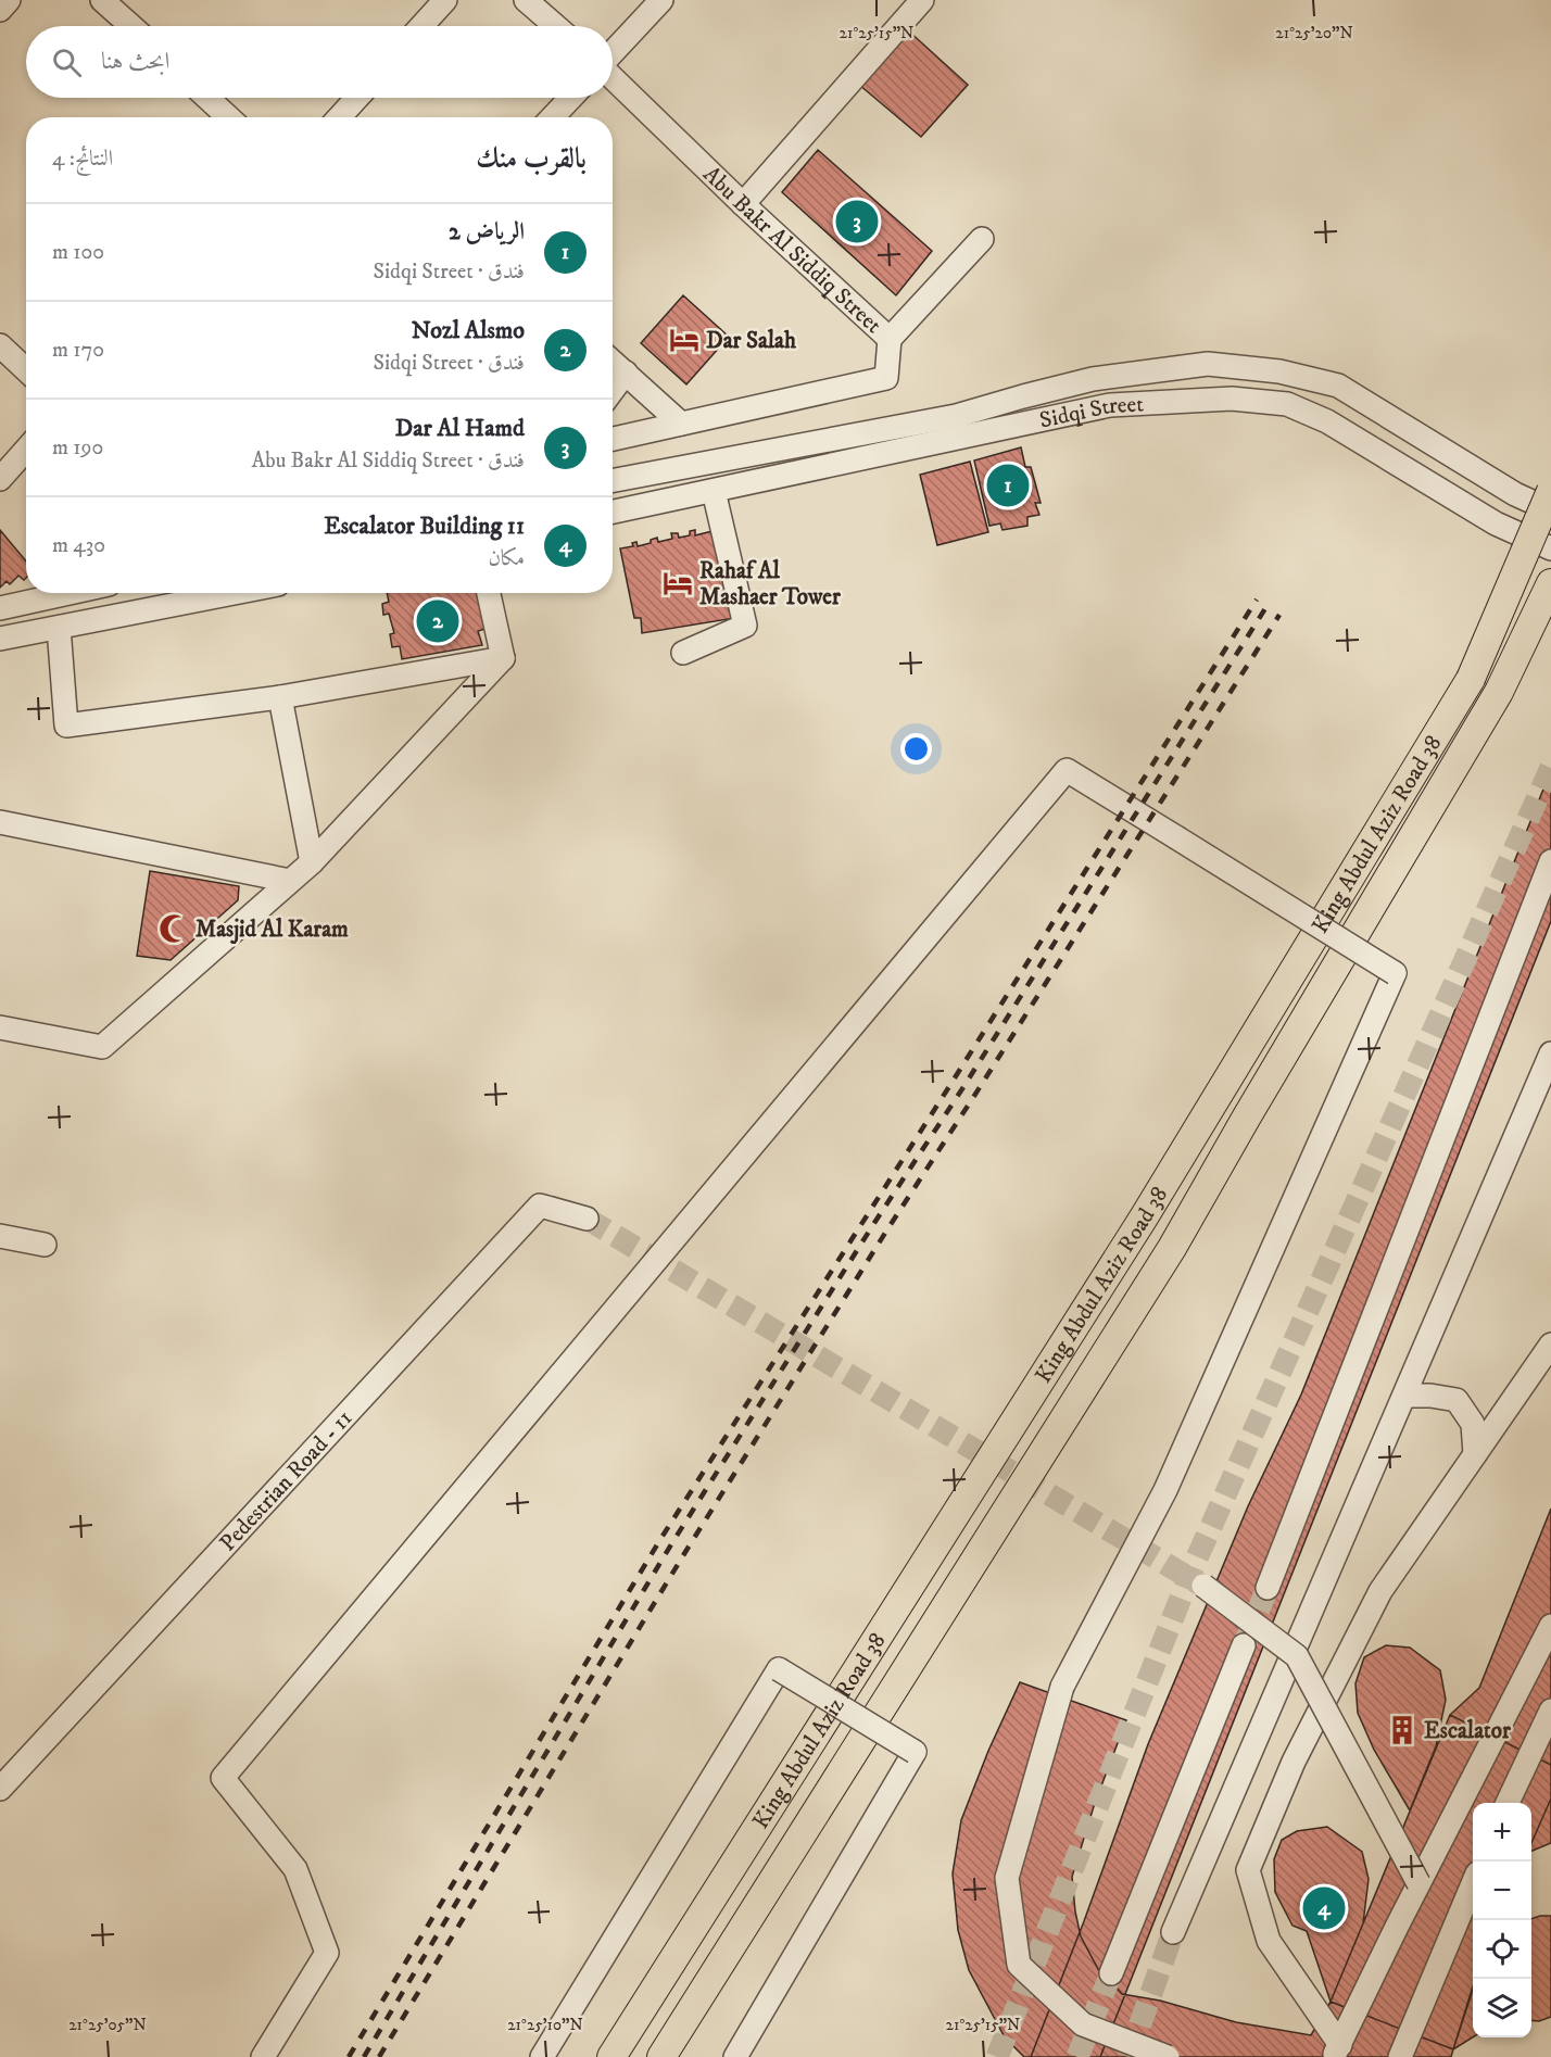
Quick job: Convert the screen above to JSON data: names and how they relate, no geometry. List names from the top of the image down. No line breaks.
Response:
{"streets":{"main road":["King Abdul Aziz Road 38"],"street":["Abu Bakr Al Siddiq Street","Sidqi Street","Pedestrian Road - 11"]},"places":{"hotel":["Dar Salah","Rahaf Al Mashaer Tower"],"mosque":["Masjid Al Karam"],"building":["Escalator"]},"page":{"search":"ابحث هنا","heading":["بالقرب منك","النتائج: 4"],"pins":["3","1","2","4"],"list":[{"mark":"1","name":"الرياض 2","note":"فندق · Sidqi Street","value":"100 m"},{"mark":"2","name":"Nozl Alsmo","note":"فندق · Sidqi Street","value":"170 m"},{"mark":"3","name":"Dar Al Hamd","note":"فندق · Abu Bakr Al Siddiq Street","value":"190 m"},{"mark":"4","name":"Escalator Building 11","note":"مكان","value":"430 m"}],"map_buttons":["+","−"]},"coordinates":["21°25'15\"N","21°25'20\"N","21°25'05\"N","21°25'10\"N"]}
